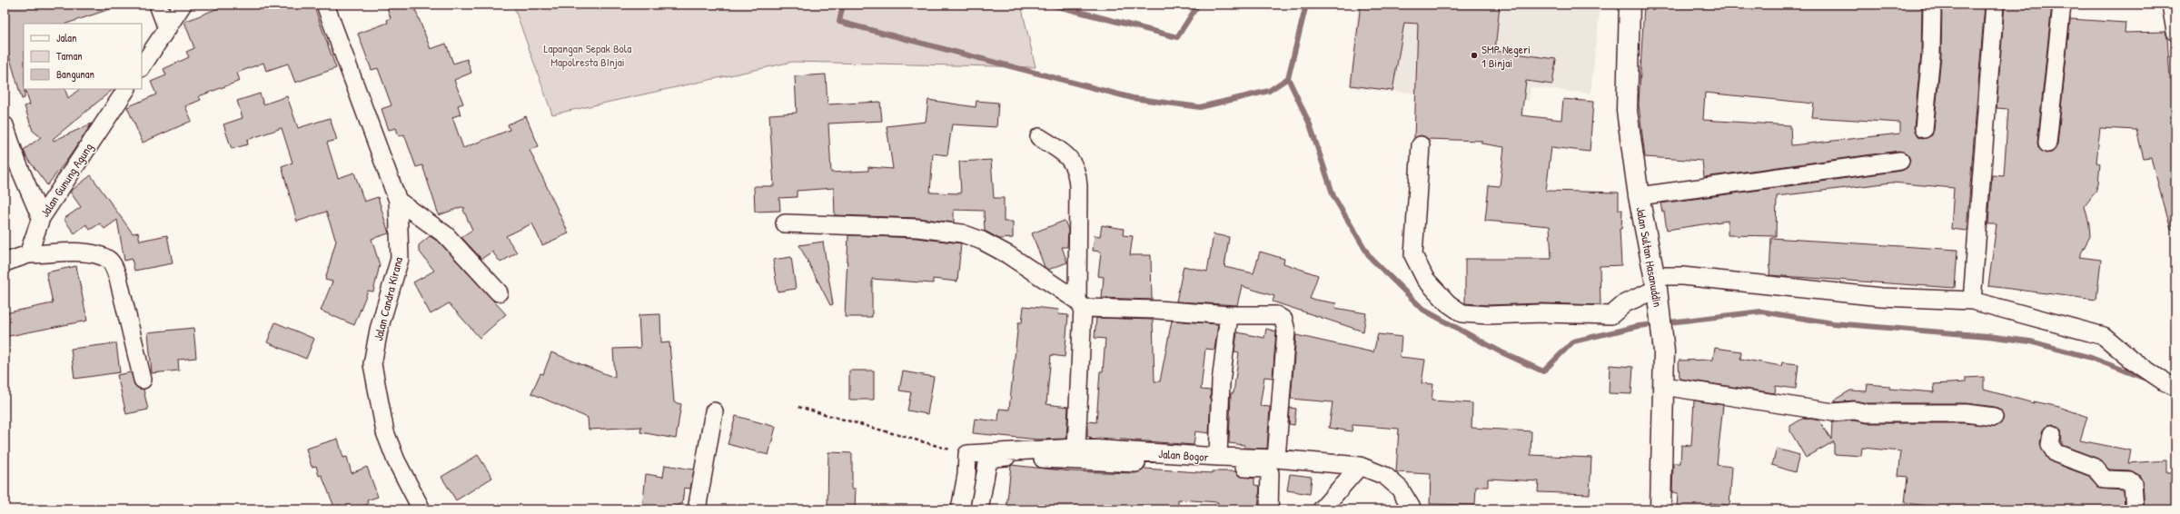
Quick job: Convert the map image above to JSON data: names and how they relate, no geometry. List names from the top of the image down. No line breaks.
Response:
{"streets":{"main road":["Jalan Sultan Hasanuddin"],"street":["Jalan Gunung Agung","Jalan Candra Kirana","Jalan Bogor"]},"parks":["Lapangan Sepak Bola Mapolresta BInjai"],"places":["SMP Negeri 1 Binjai"],"legend":["Jalan","Taman","Bangunan"]}
